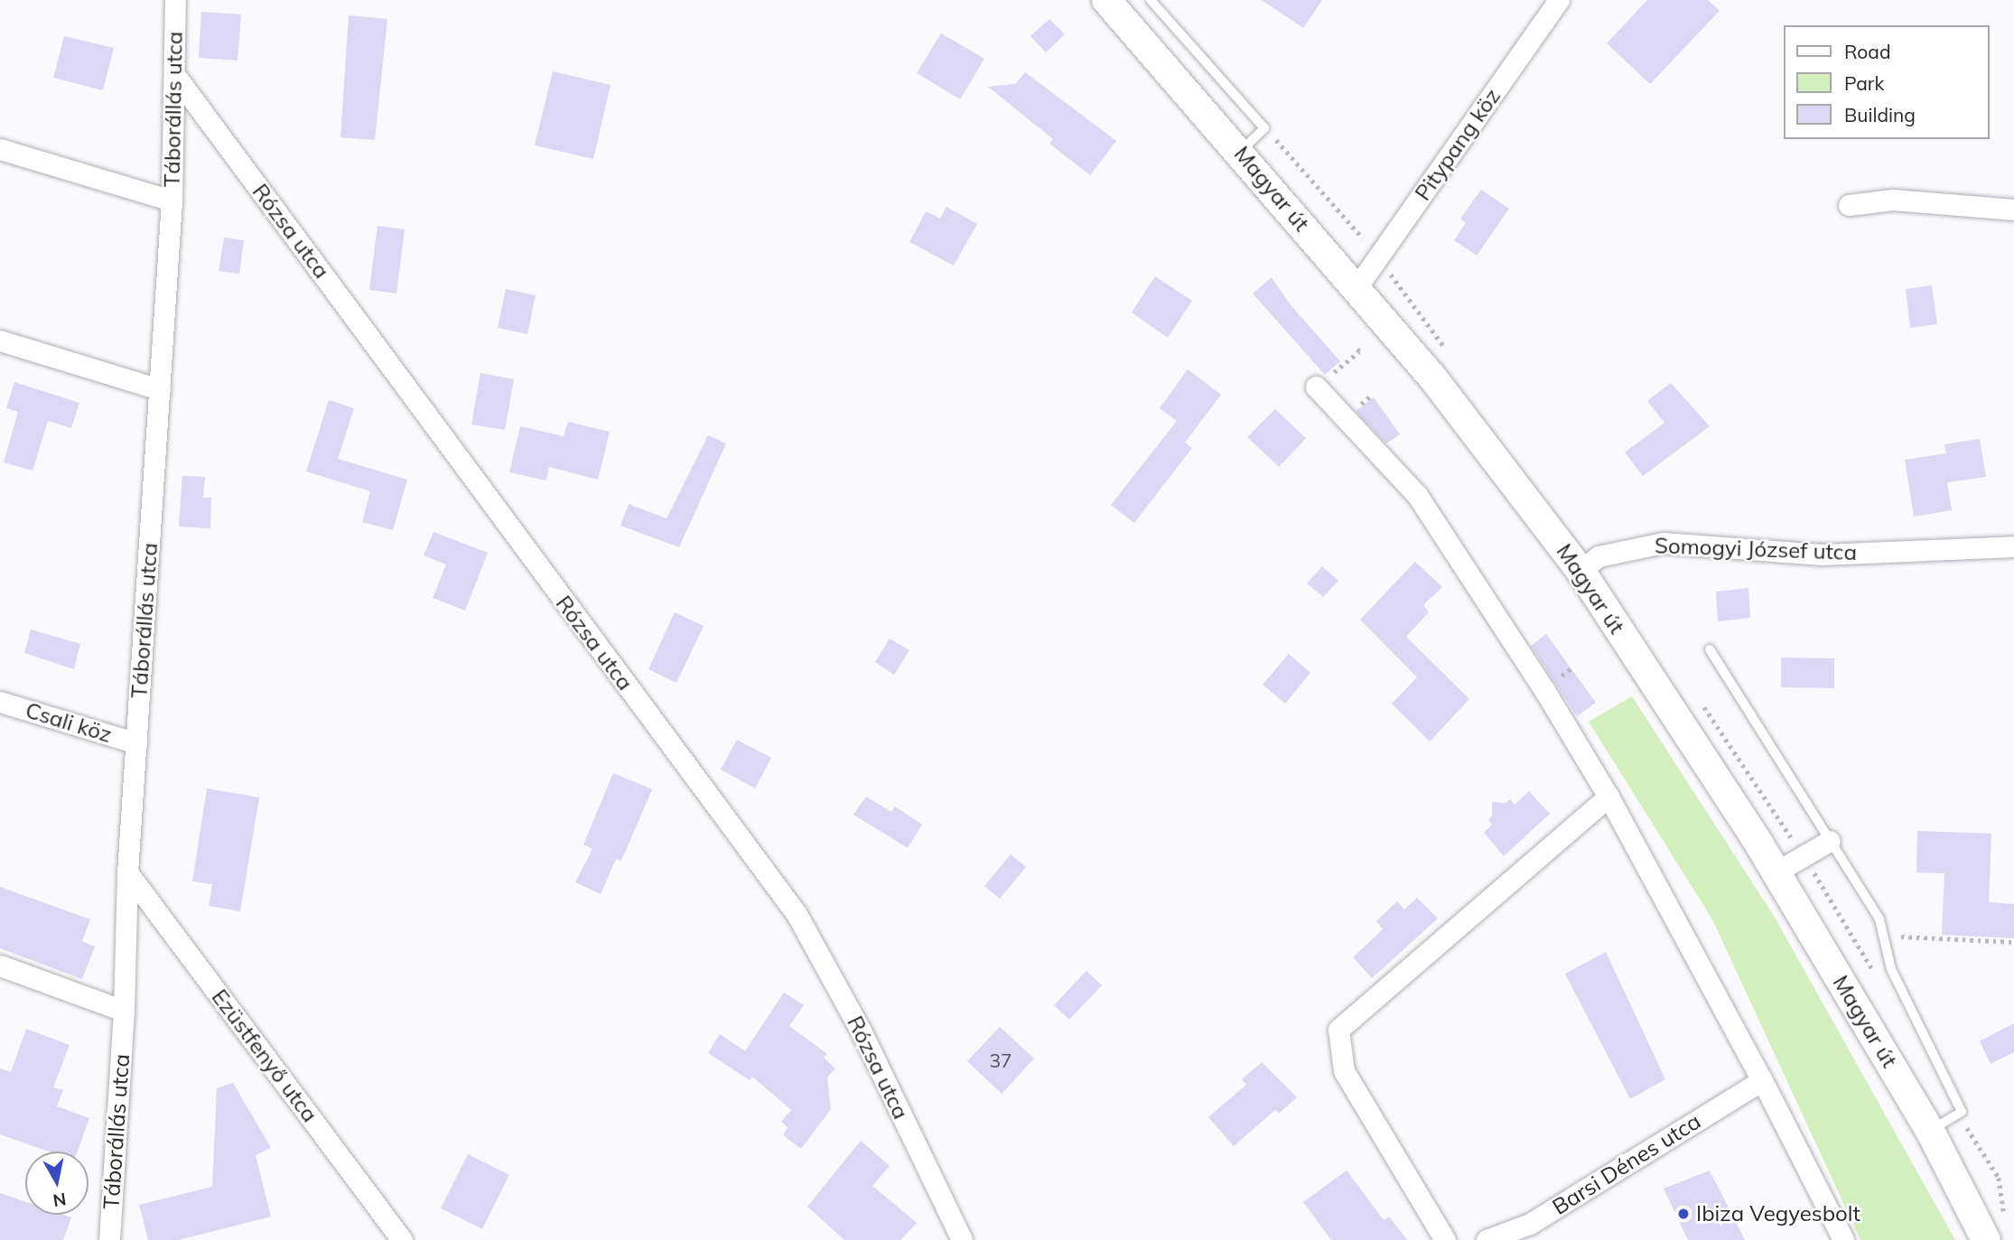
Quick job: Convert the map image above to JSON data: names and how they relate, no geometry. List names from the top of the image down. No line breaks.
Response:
{"streets":{"street":["Táborállás utca","Pitypang köz","Magyar út","Rózsa utca","Somogyi József utca","Csali köz","Ezüstfenyő utca","Barsi Dénes utca"]},"crossings":[["Táborállás utca","Rózsa utca"],["Táborállás utca","Csali köz"],["Táborállás utca","Ezüstfenyő utca"],["Pitypang köz","Magyar út"],["Magyar út","Somogyi József utca"]],"places":["Ibiza Vegyesbolt"],"house_numbers":["37"],"legend":["Road","Park","Building"],"north":"bottom"}
